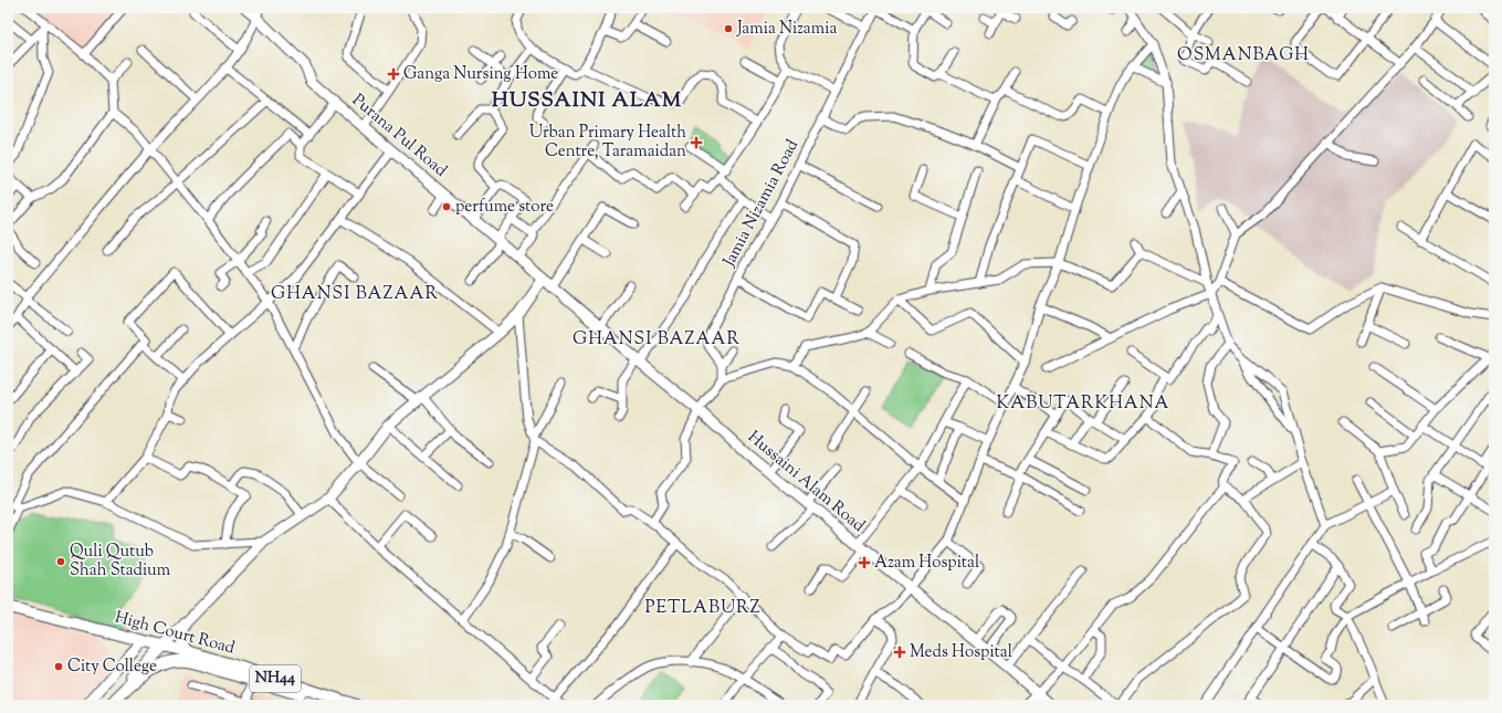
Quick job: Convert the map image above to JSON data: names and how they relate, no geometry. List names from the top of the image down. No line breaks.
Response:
{"streets":{"highway":["High Court Road","NH44"],"main road":["Purana Pul Road","Hussaini Alam Road"],"street":["Jamia Nizamia Road"]},"crossings":[["Purana Pul Road","Hussaini Alam Road"]],"districts":["OSMANBAGH","HUSSAINI ALAM","GHANSI BAZAAR","GHANSI BAZAAR","KABUTARKHANA","PETLABURZ"],"places":{"other":["Jamia Nizamia","perfume store","Quli Qutub Shah Stadium","City College"],"health":["Ganga Nursing Home","Urban Primary Health Centre, Taramaidan","Azam Hospital","Meds Hospital"]}}
